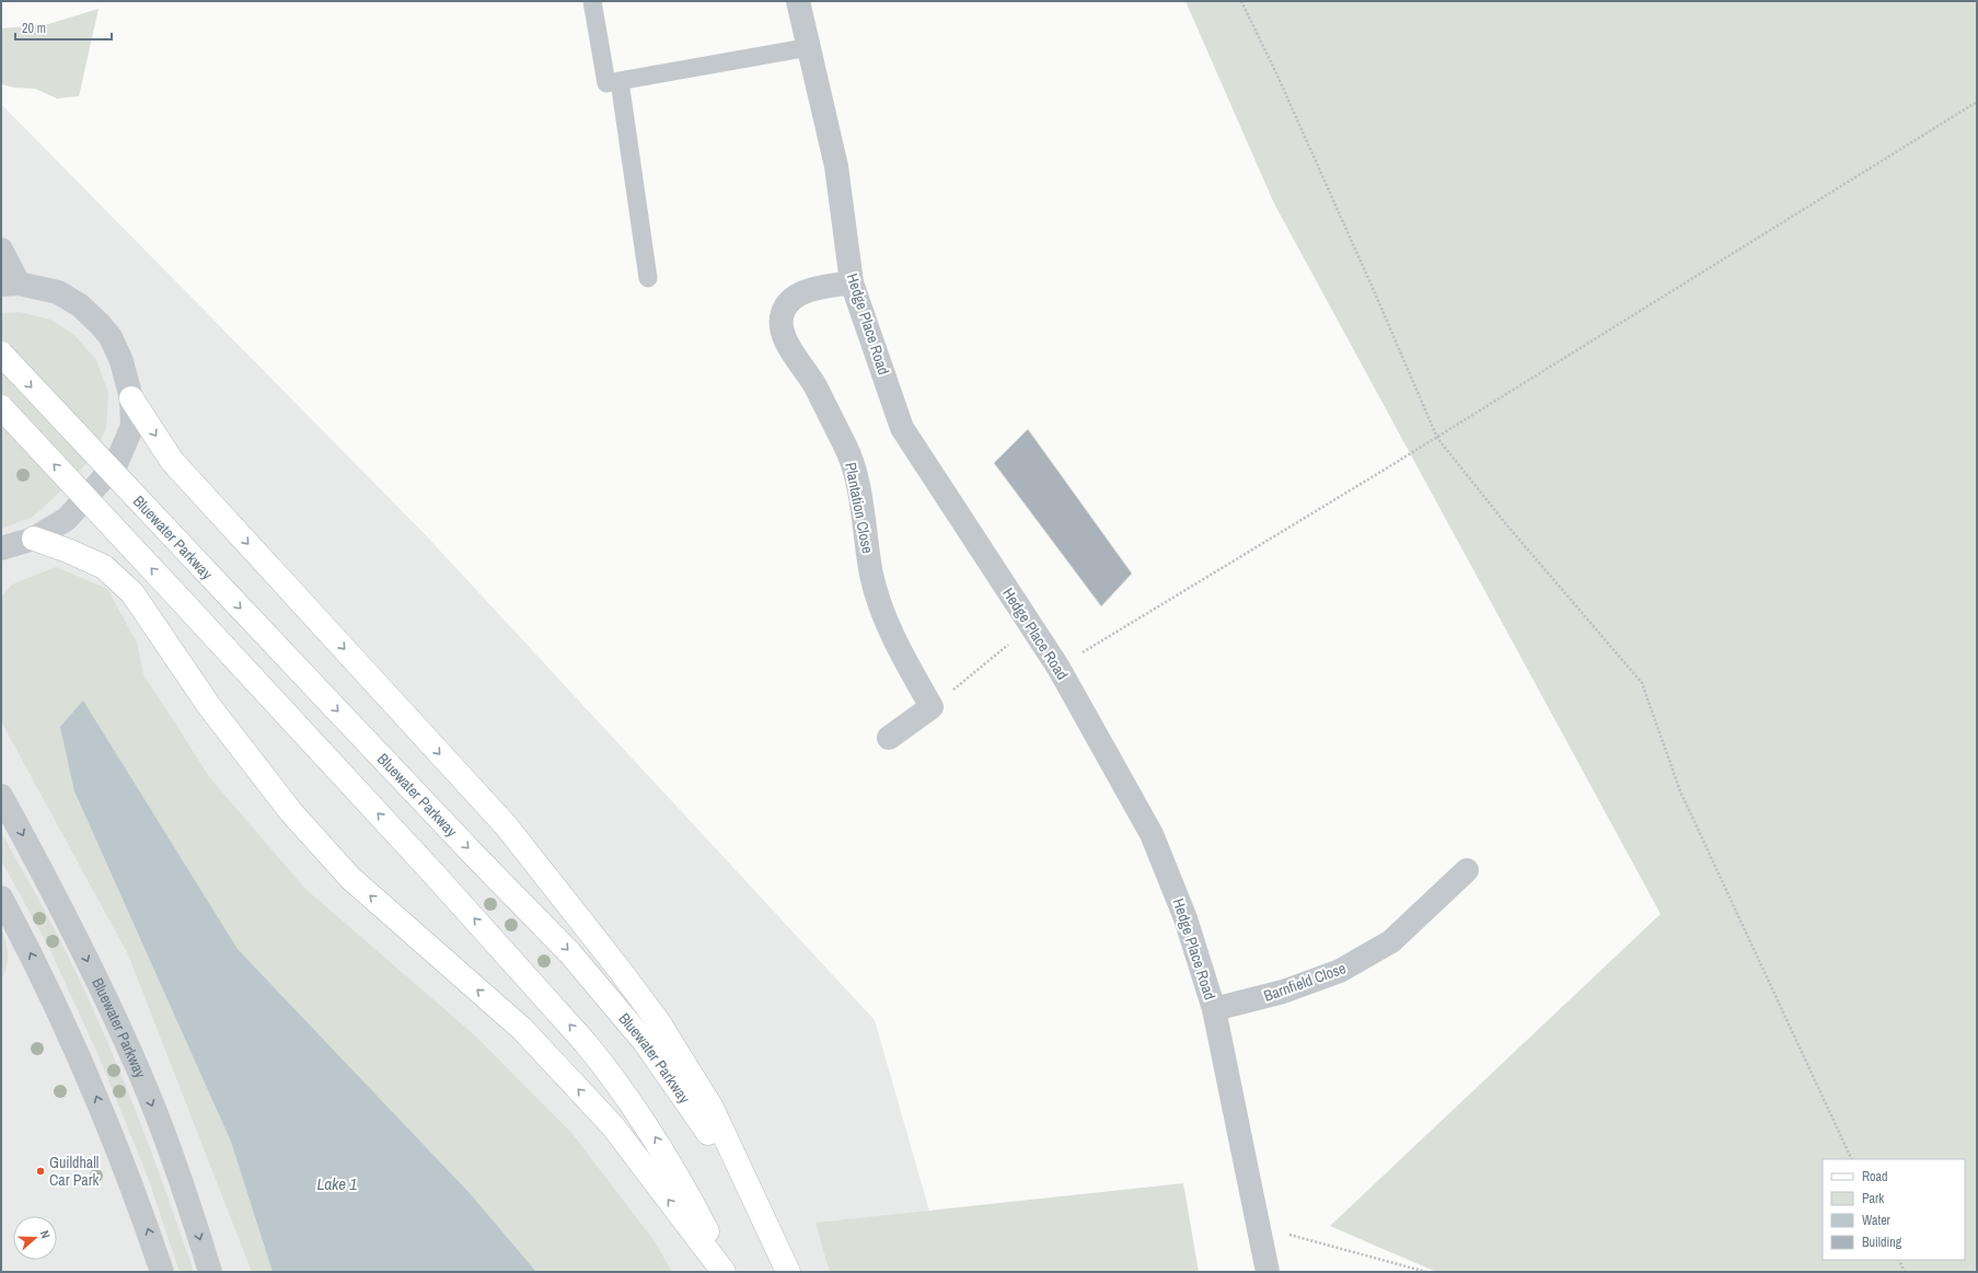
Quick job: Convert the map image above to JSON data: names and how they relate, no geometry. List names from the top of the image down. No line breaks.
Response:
{"streets":{"street":["Hedge Place Road","Plantation Close","Bluewater Parkway","Barnfield Close"]},"crossings":[["Hedge Place Road","Plantation Close"],["Hedge Place Road","Barnfield Close"]],"water":["Lake 1"],"places":["Guildhall Car Park"],"legend":["Road","Park","Water","Building"],"scale_bar":"20 m","north":"right"}
